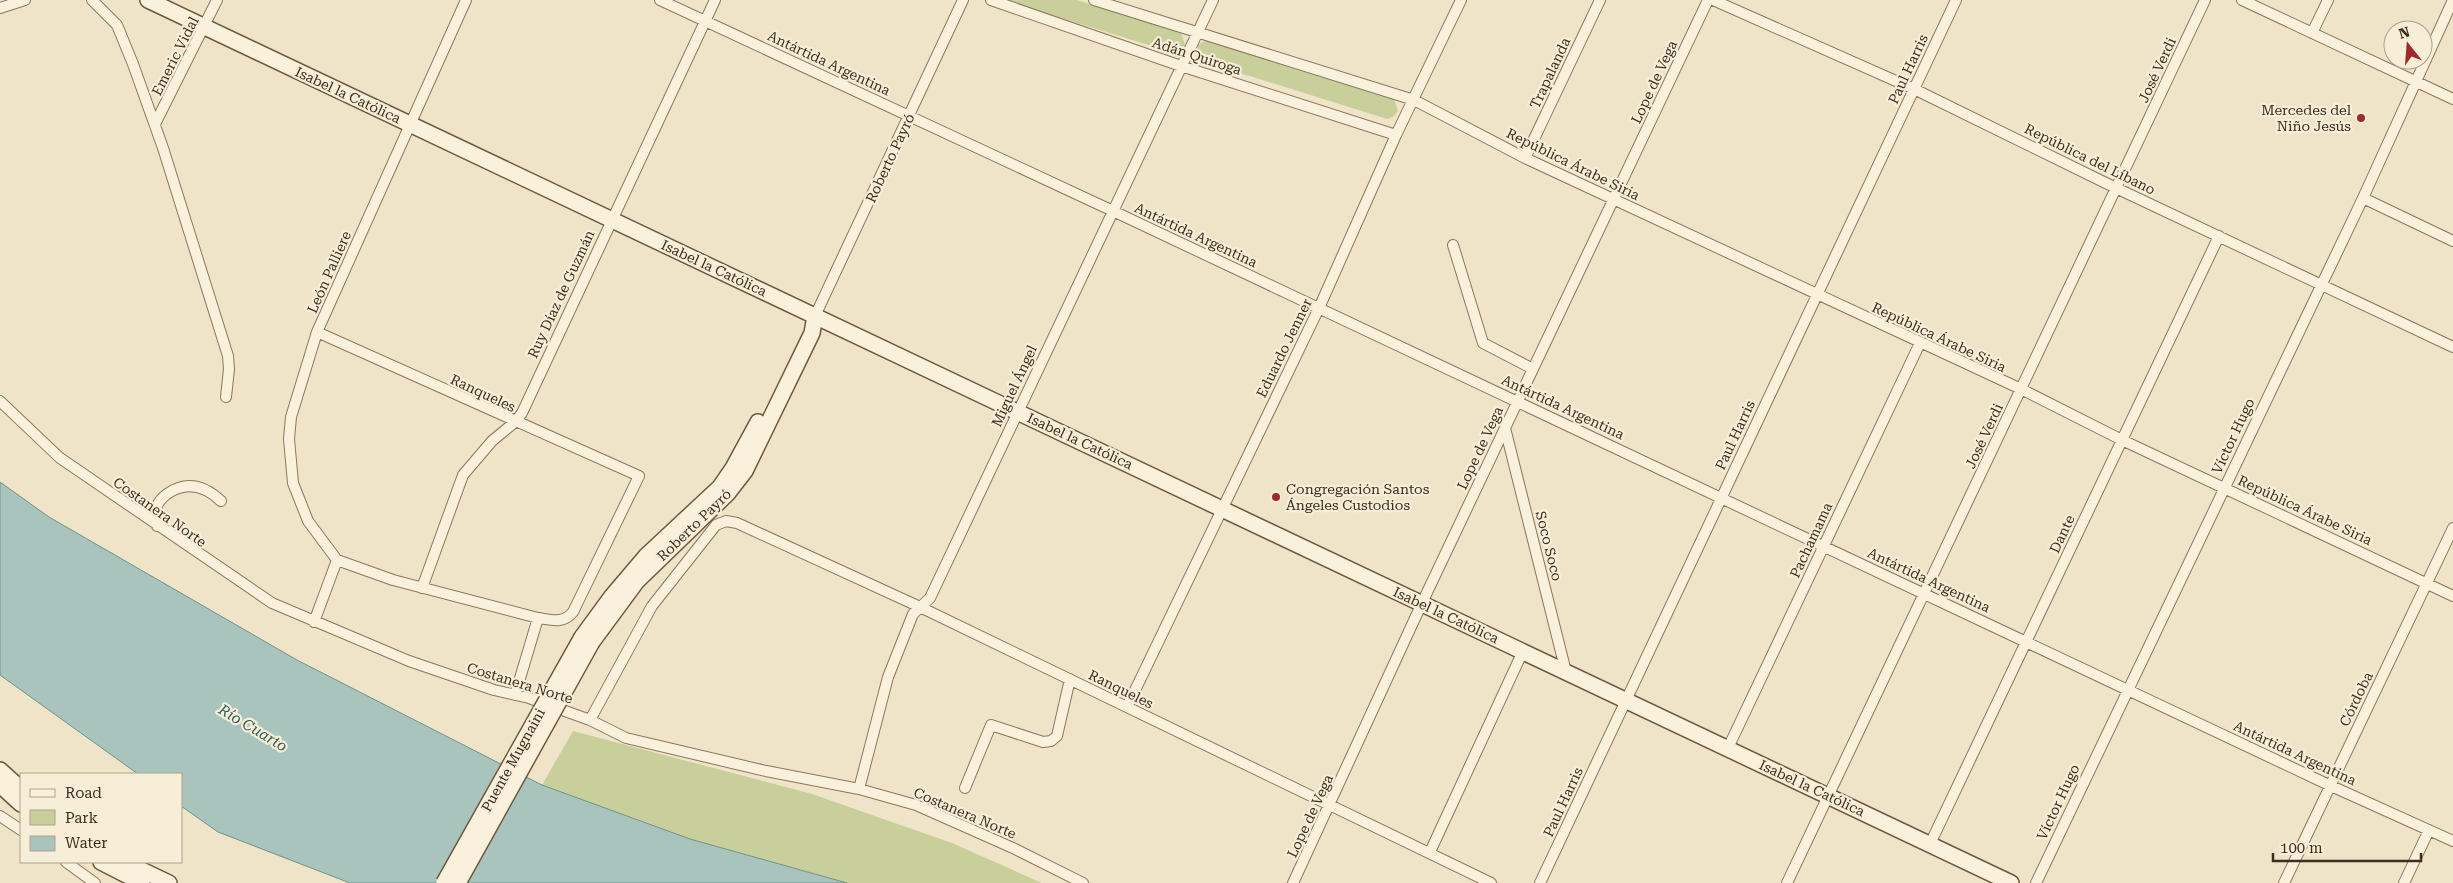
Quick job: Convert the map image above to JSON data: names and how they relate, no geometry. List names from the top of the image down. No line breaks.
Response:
{"streets":{"main road":["Isabel la Católica","Roberto Payró","Puente Mugnaini"],"street":["Emeric Vidal","Adán Quiroga","Antártida Argentina","Paul Harris","José Verdi","Trapalanda","Lope de Vega","República del Líbano","República Árabe Siria","León Palliere","Ruy Díaz de Guzmán","Eduardo Jenner","Miguel Ángel","Ranqueles","Víctor Hugo","Costanera Norte","Dante","Pachamama","Soco Soco","Córdoba"]},"crossings":[["Emeric Vidal","Isabel la Católica"],["Adán Quiroga","República Árabe Siria"],["Adán Quiroga","Eduardo Jenner"],["Adán Quiroga","Miguel Ángel"],["Antártida Argentina","Paul Harris"],["Antártida Argentina","José Verdi"],["Antártida Argentina","Lope de Vega"],["Antártida Argentina","Roberto Payró"],["Antártida Argentina","Ruy Díaz de Guzmán"],["Antártida Argentina","Eduardo Jenner"],["Antártida Argentina","Miguel Ángel"],["Antártida Argentina","Víctor Hugo"],["Antártida Argentina","Dante"],["Antártida Argentina","Pachamama"],["Antártida Argentina","Córdoba"],["Paul Harris","Isabel la Católica"],["Paul Harris","República del Líbano"],["Paul Harris","República Árabe Siria"],["José Verdi","Isabel la Católica"],["José Verdi","República del Líbano"],["José Verdi","República Árabe Siria"],["Trapalanda","República Árabe Siria"],["Lope de Vega","Isabel la Católica"],["Lope de Vega","República Árabe Siria"],["Lope de Vega","Ranqueles"],["Lope de Vega","Soco Soco"],["Isabel la Católica","Roberto Payró"],["Isabel la Católica","León Palliere"],["Isabel la Católica","Ruy Díaz de Guzmán"],["Isabel la Católica","Eduardo Jenner"],["Isabel la Católica","Miguel Ángel"],["Isabel la Católica","Dante"],["Isabel la Católica","Pachamama"],["Isabel la Católica","Soco Soco"],["Roberto Payró","Puente Mugnaini"],["República del Líbano","Víctor Hugo"],["República del Líbano","Dante"],["República Árabe Siria","Eduardo Jenner"],["República Árabe Siria","Víctor Hugo"],["República Árabe Siria","Dante"],["República Árabe Siria","Pachamama"],["República Árabe Siria","Córdoba"],["León Palliere","Ranqueles"],["Ruy Díaz de Guzmán","Ranqueles"],["Eduardo Jenner","Ranqueles"],["Miguel Ángel","Ranqueles"],["Miguel Ángel","Costanera Norte"],["Ranqueles","Costanera Norte"]],"water":["Río Cuarto"],"places":["Mercedes del Niño Jesús","Congregación Santos Ángeles Custodios"],"legend":["Road","Park","Water"],"scale_bar":"100 m","north":"top"}
